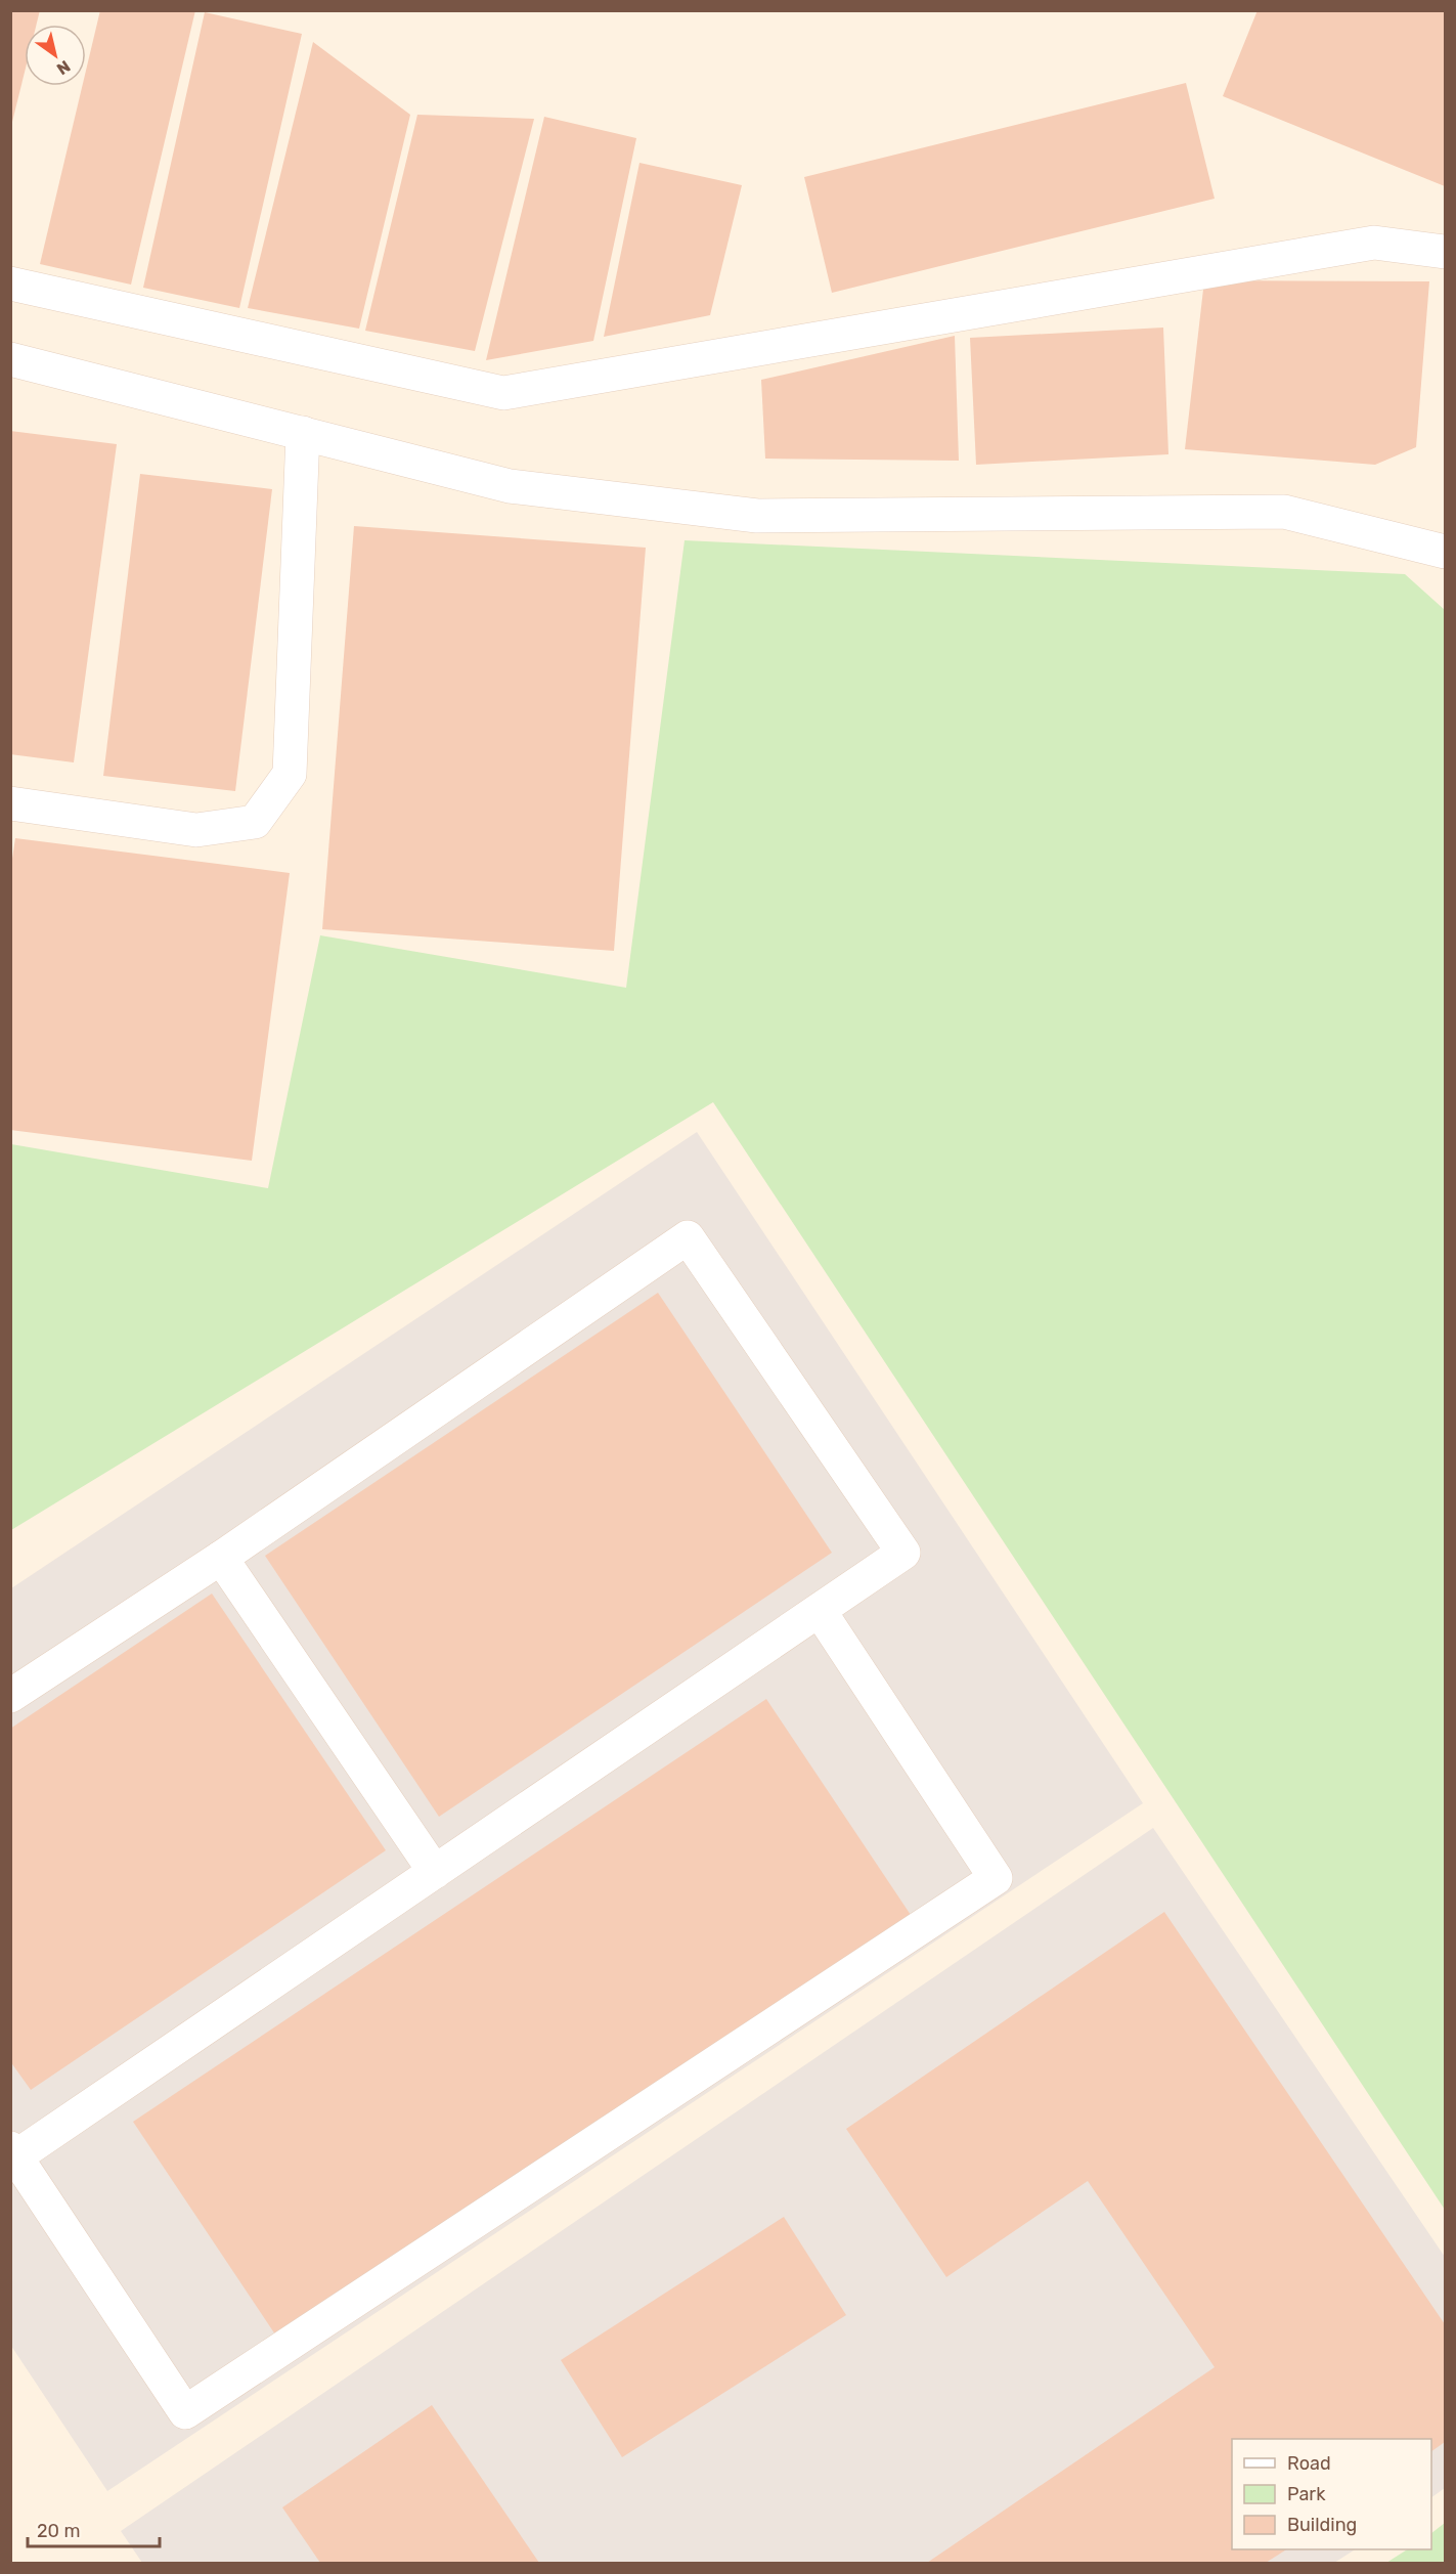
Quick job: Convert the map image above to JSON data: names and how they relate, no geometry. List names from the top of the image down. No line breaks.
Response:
{"legend":["Road","Park","Building"],"scale_bar":"20 m","north":"bottom right"}
